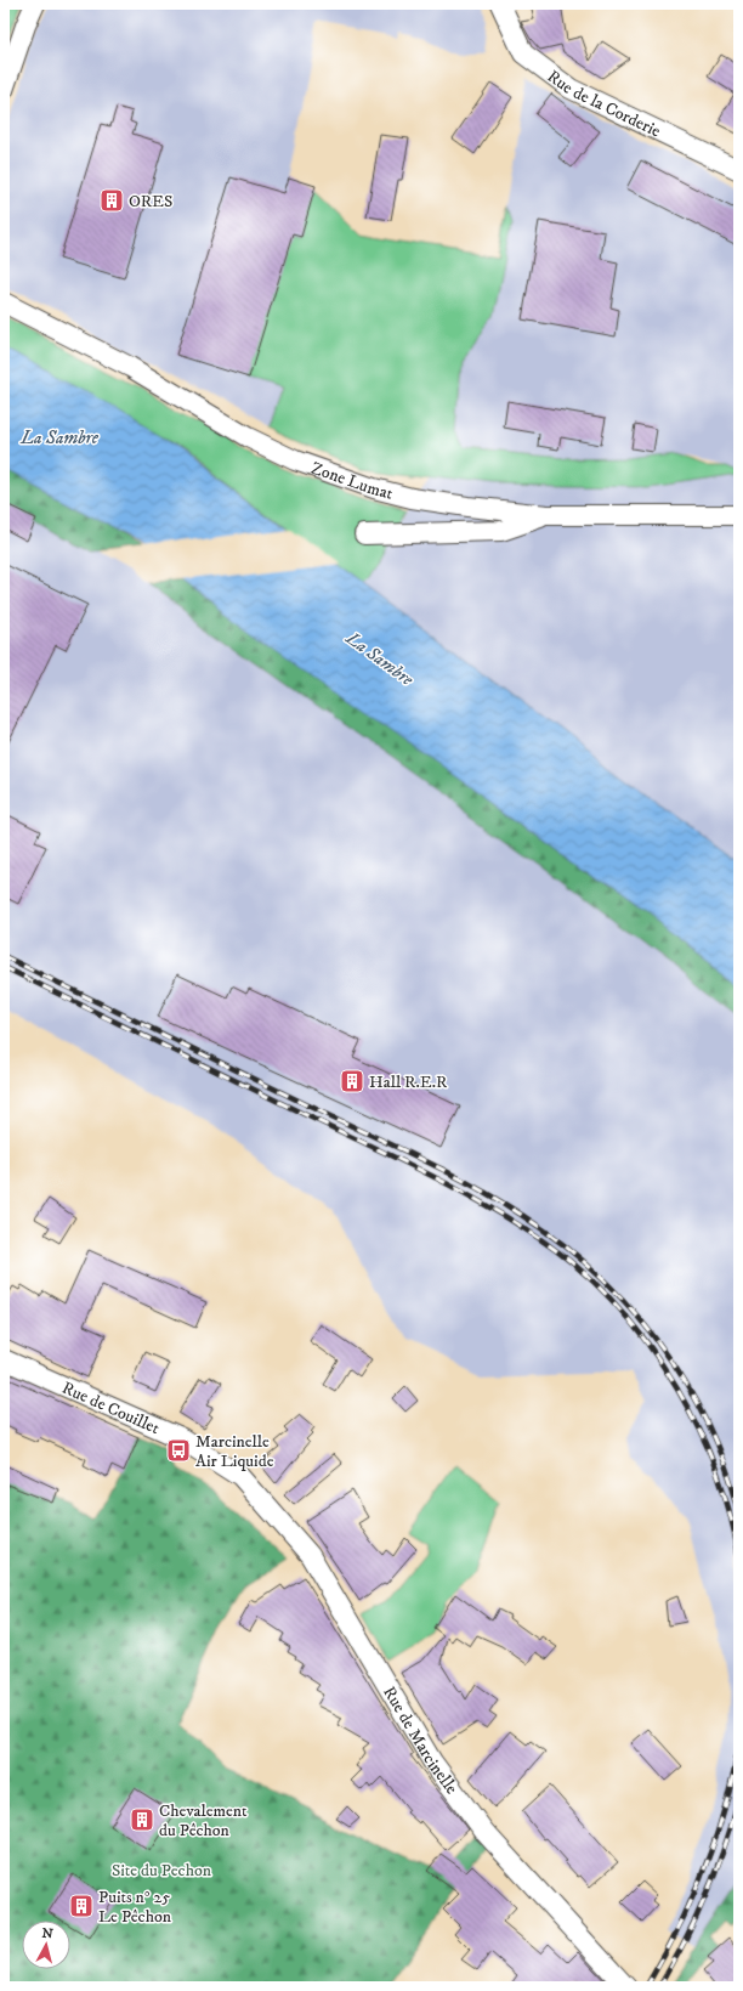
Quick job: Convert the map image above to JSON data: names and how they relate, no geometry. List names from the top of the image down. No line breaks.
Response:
{"streets":{"street":["Rue de la Corderie","Zone Lumat","Rue de Couillet","Rue de Marcinelle"]},"crossings":[["Rue de Couillet","Rue de Marcinelle"]],"water":["La Sambre"],"parks":["Site du Pechon"],"places":{"building":["ORES","Hall R.E.R","Chevalement du Pêchon","Puits n° 25 Le Pêchon"],"bus stop":["Marcinelle Air Liquide"]},"north":"top"}
